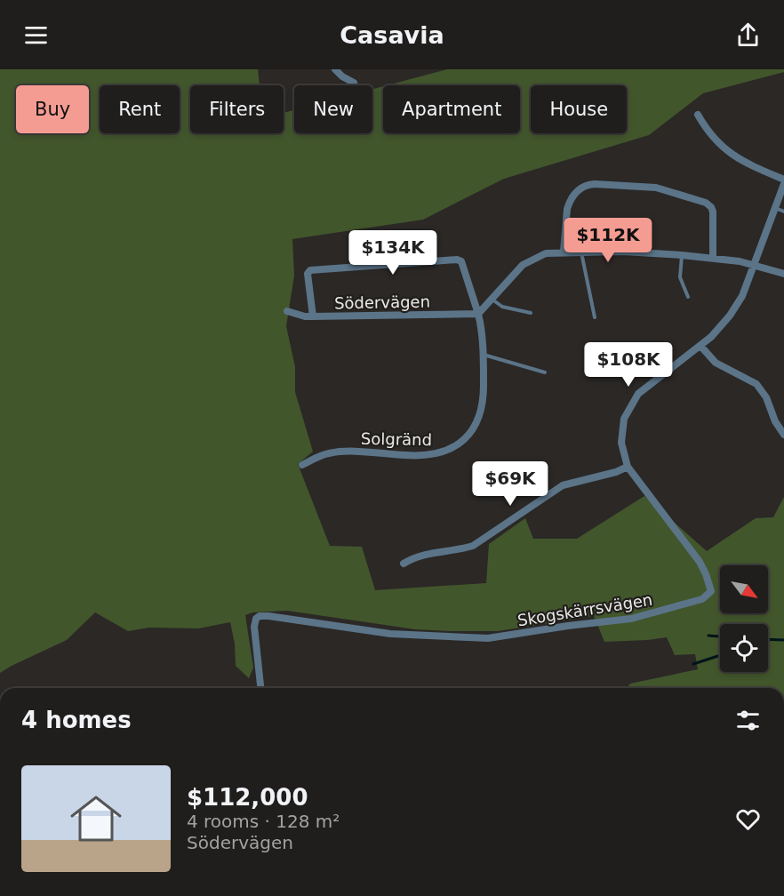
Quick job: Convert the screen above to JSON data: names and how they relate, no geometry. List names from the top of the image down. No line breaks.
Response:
{"streets":{"street":["Södervägen","Solgränd","Skogskärrsvägen"]},"crossings":[["Södervägen","Solgränd"]],"north":"bottom right","page":{"header":"Casavia","chip":["Buy","Rent","Filters","New","Apartment","House"],"price":["$112K","$134K","$108K","$69K"],"heading":"4 homes","list":[{"name":"$112,000","note":"4 rooms · 128 m² · Södervägen"}]}}
